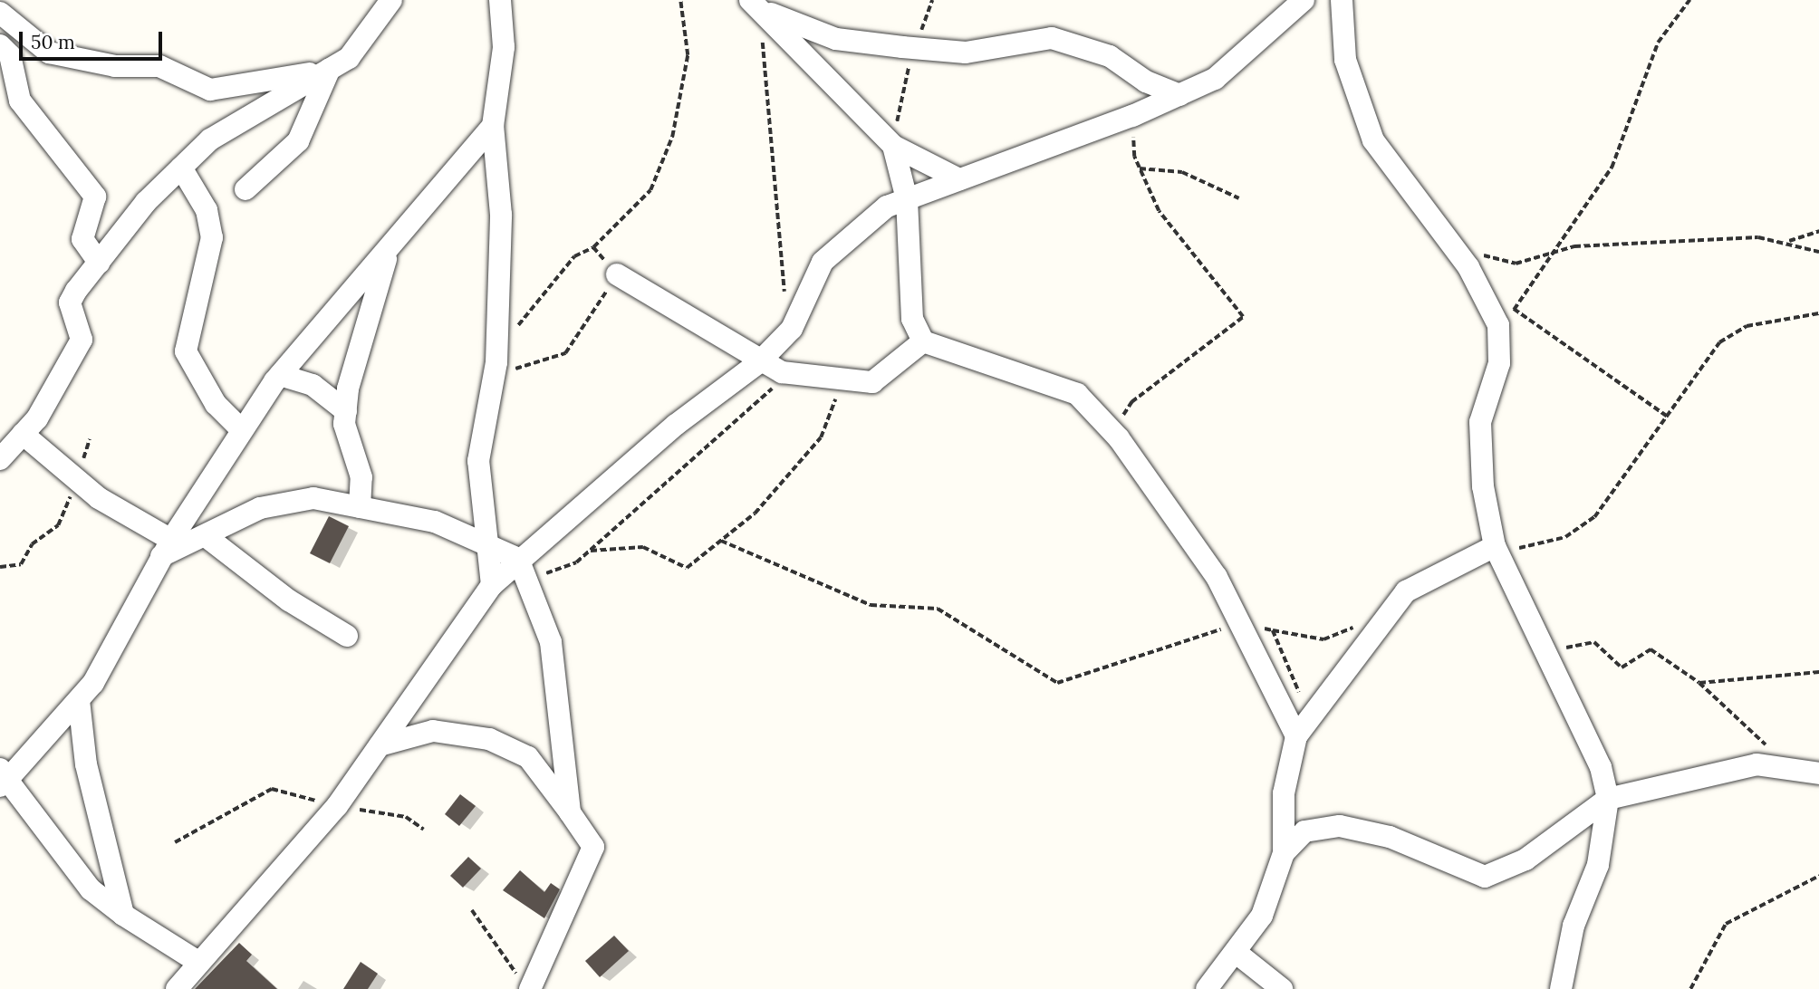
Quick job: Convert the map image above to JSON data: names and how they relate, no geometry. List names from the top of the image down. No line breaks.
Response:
{"scale_bar":"50 m"}
